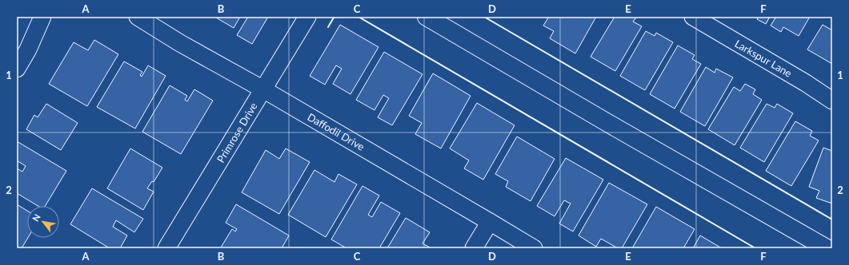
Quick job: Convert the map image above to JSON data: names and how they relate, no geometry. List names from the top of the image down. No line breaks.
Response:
{"streets":{"street":["Larkspur Lane","Daffodil Drive","Primrose Drive"]},"crossings":[["Daffodil Drive","Primrose Drive"]],"north":"top left","grid":{"columns":["A","B","C","D","E","F"],"rows":["1","2"]}}
